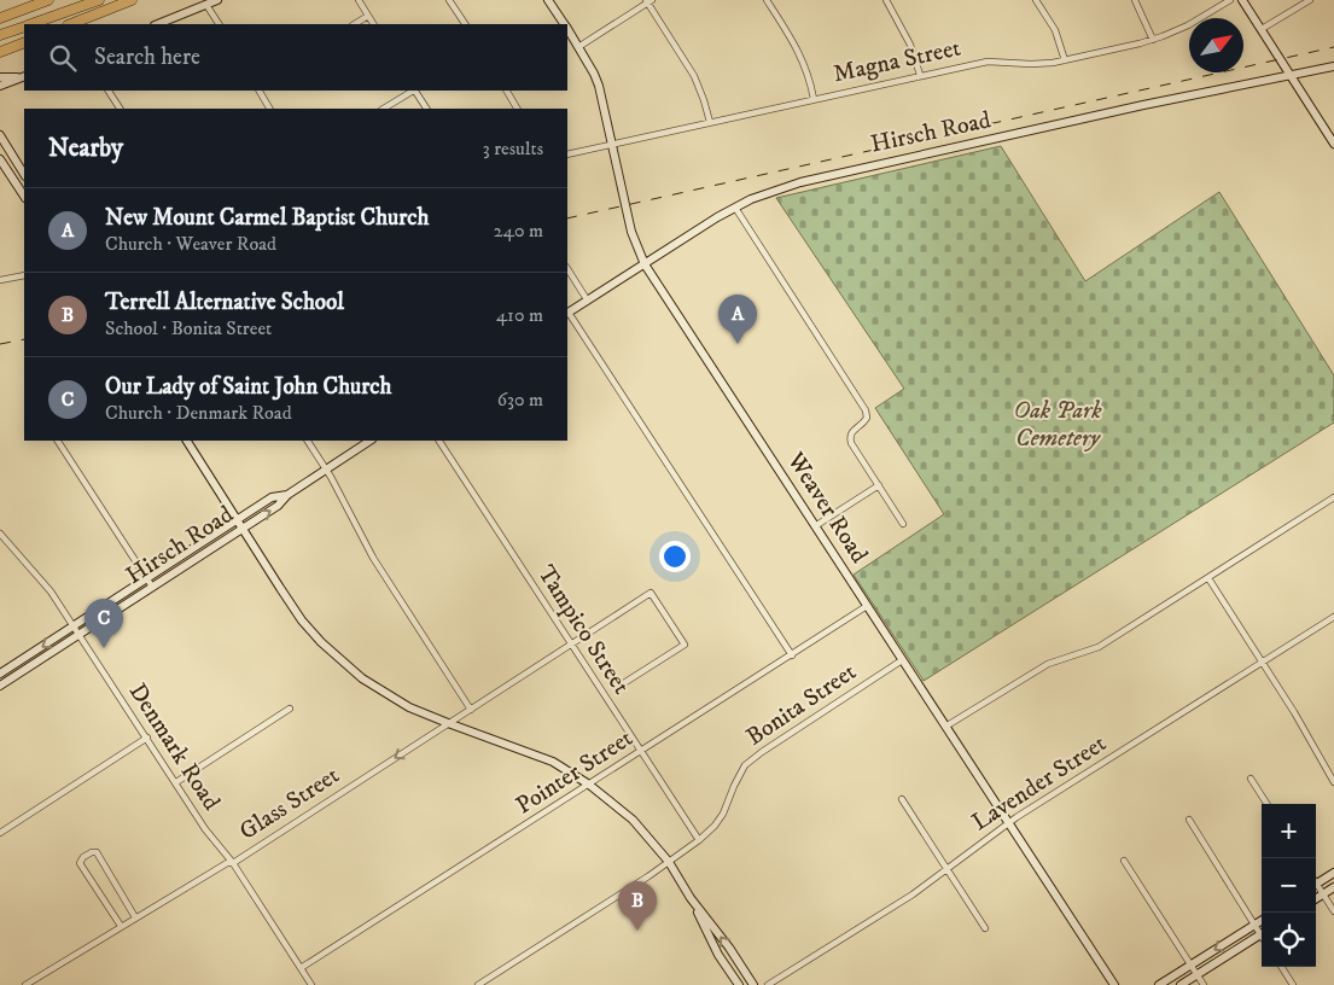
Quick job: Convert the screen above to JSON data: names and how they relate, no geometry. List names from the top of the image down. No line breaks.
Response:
{"streets":{"main road":["Hirsch Road","Weaver Road"],"street":["Magna Street","Tampico Street","Bonita Street","Denmark Road","Pointer Street","Lavender Street","Glass Street"]},"crossings":[["Magna Street","Weaver Road"],["Hirsch Road","Weaver Road"],["Hirsch Road","Denmark Road"],["Weaver Road","Bonita Street"],["Weaver Road","Pointer Street"],["Weaver Road","Lavender Street"],["Tampico Street","Bonita Street"],["Tampico Street","Pointer Street"],["Tampico Street","Glass Street"],["Denmark Road","Pointer Street"],["Denmark Road","Glass Street"]],"parks":["Oak Park Cemetery"],"north":"top right","page":{"search":"Search here","heading":["Nearby","3 results"],"list":[{"mark":"A","name":"New Mount Carmel Baptist Church","note":"Church · Weaver Road","value":"240 m"},{"mark":"B","name":"Terrell Alternative School","note":"School · Bonita Street","value":"410 m"},{"mark":"C","name":"Our Lady of Saint John Church","note":"Church · Denmark Road","value":"630 m"}],"pins":["A","C","B"],"map_buttons":["+","−"]}}
